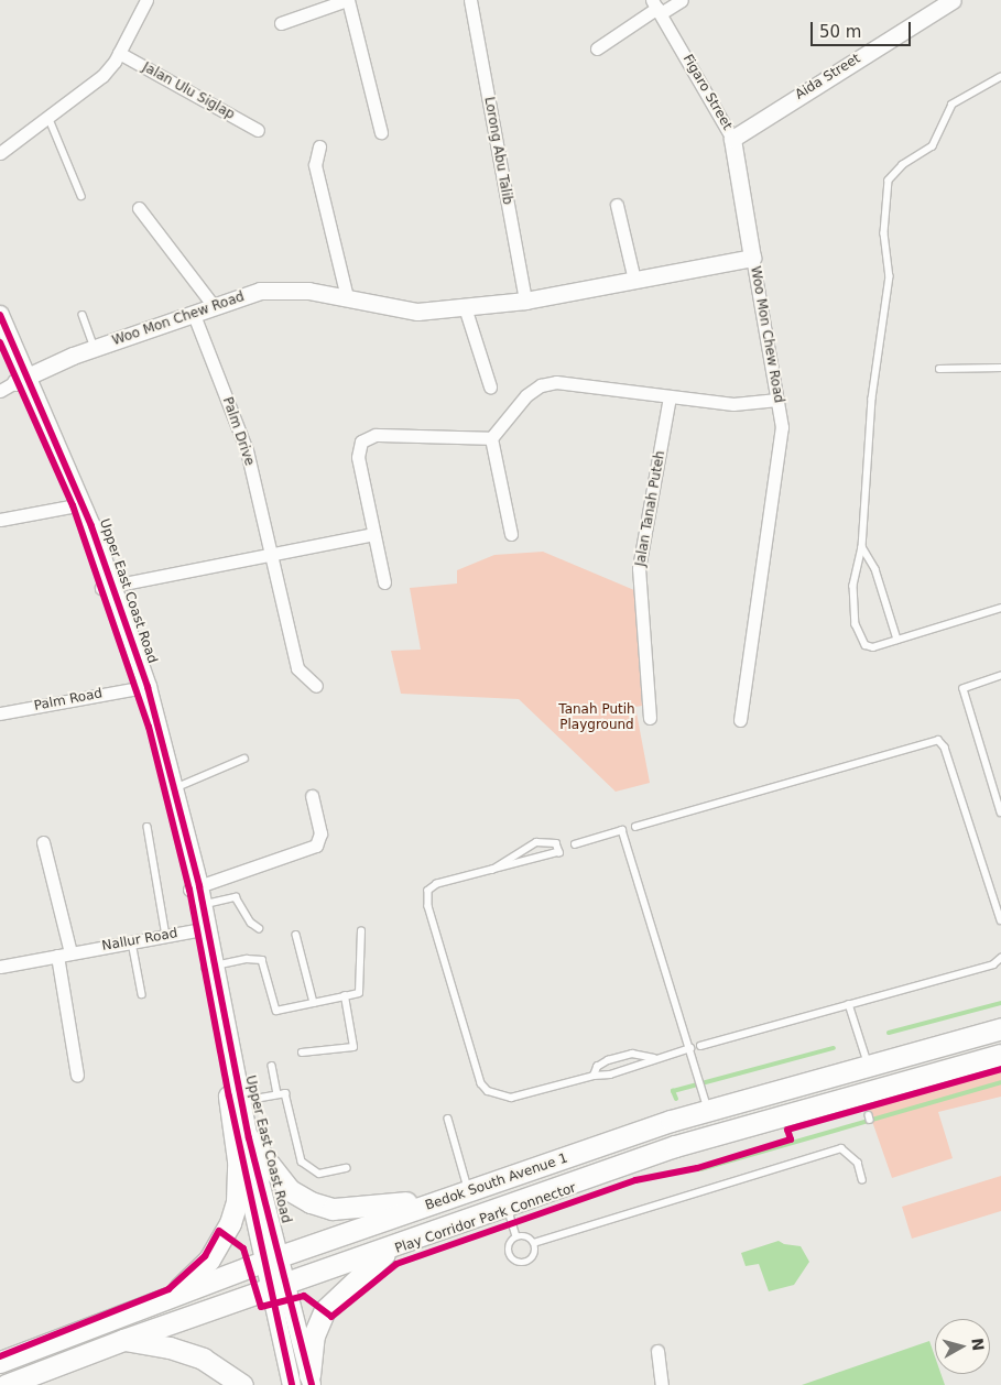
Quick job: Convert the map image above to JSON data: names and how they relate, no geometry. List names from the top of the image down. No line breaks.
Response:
{"streets":{"main road":["Upper East Coast Road","Bedok South Avenue 1"],"street":["Aida Street","Jalan Ulu Siglap","Figaro Street","Lorong Abu Talib","Woo Mon Chew Road","Palm Drive","Jalan Tanah Puteh","Palm Road","Nallur Road"],"cycle path":["Play Corridor Park Connector"]},"crossings":[["Aida Street","Figaro Street"],["Figaro Street","Woo Mon Chew Road"],["Lorong Abu Talib","Woo Mon Chew Road"],["Woo Mon Chew Road","Palm Drive"],["Woo Mon Chew Road","Upper East Coast Road"],["Upper East Coast Road","Palm Road"],["Upper East Coast Road","Nallur Road"],["Upper East Coast Road","Bedok South Avenue 1"]],"parks":["Tanah Putih Playground"],"scale_bar":"50 m","north":"right"}
